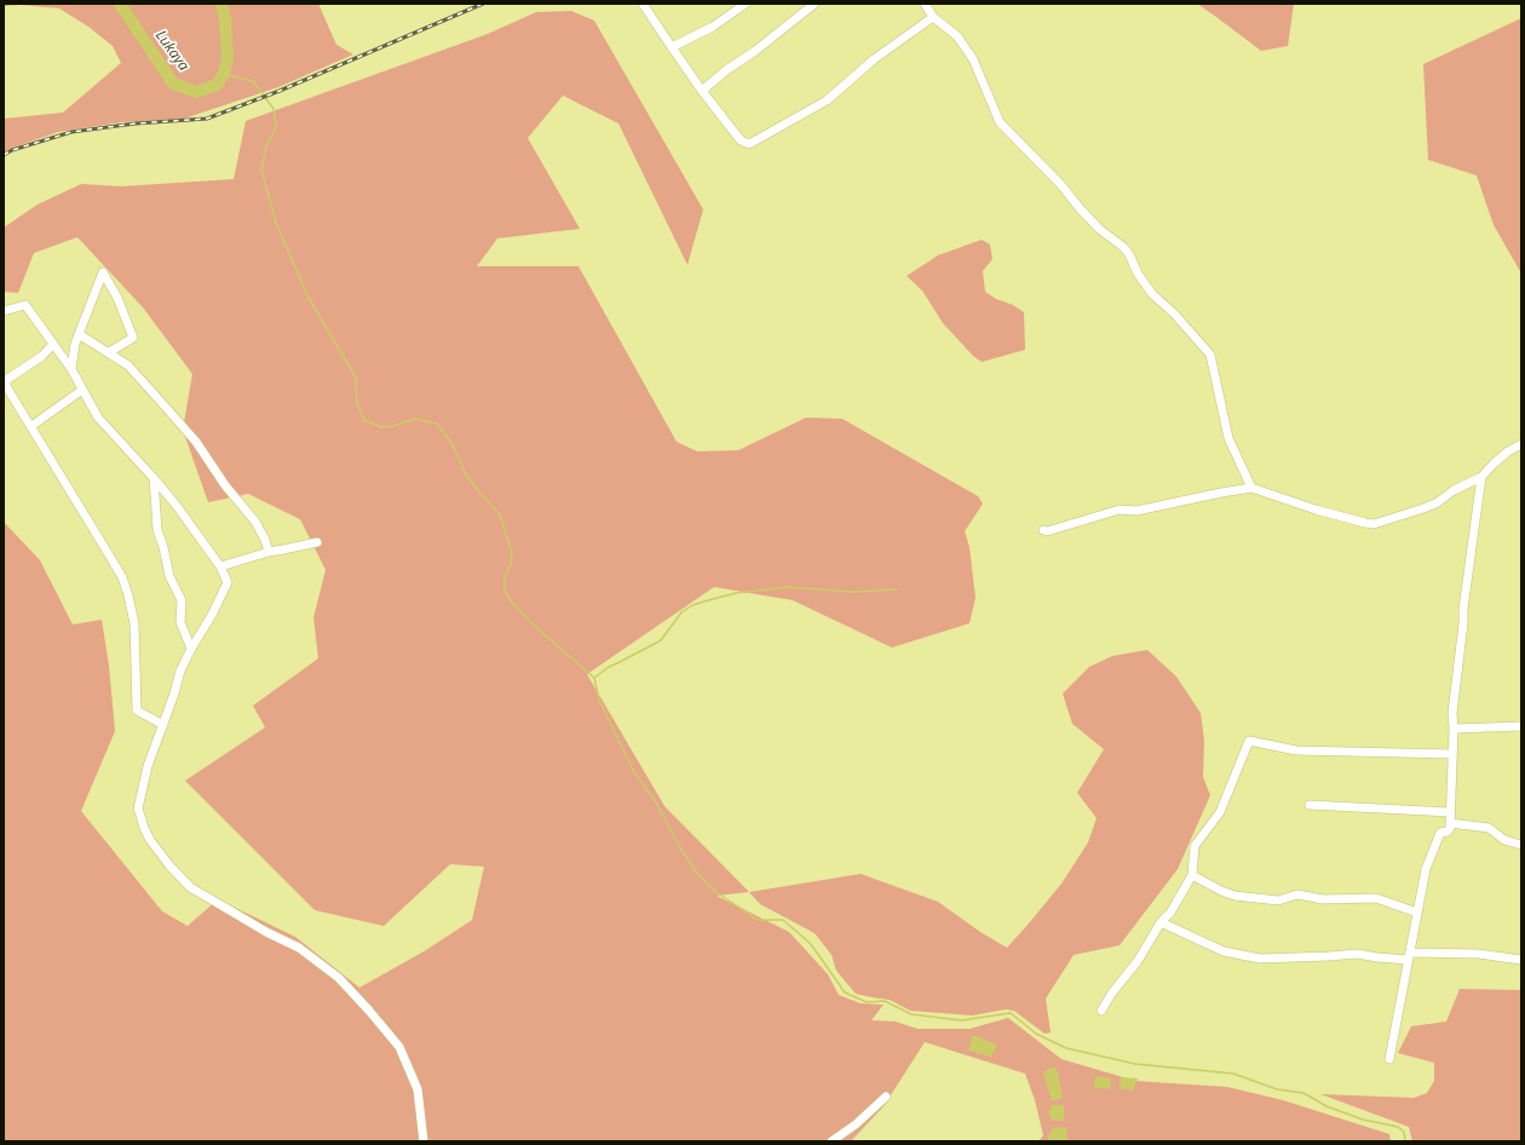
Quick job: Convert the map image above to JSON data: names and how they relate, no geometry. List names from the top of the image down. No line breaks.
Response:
{"water":["Lukaya"]}
